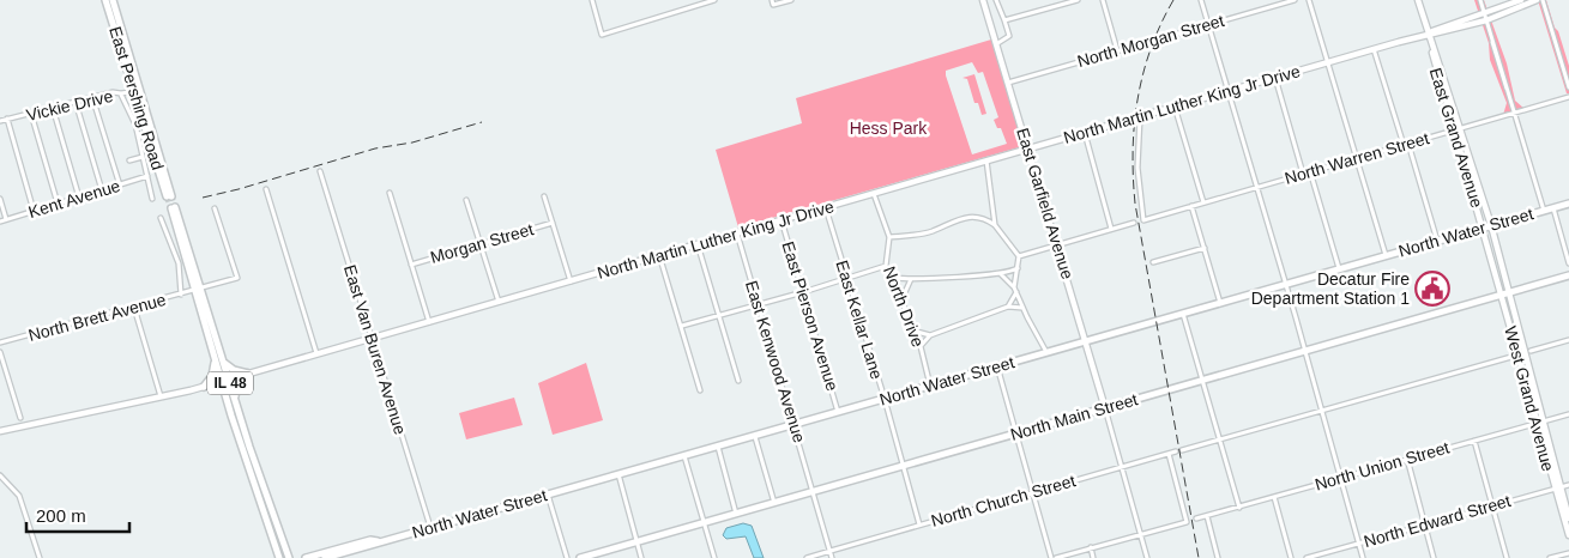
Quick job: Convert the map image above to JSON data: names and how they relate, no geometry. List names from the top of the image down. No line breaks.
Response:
{"streets":{"main road":["East Pershing Road","North Water Street","IL 48","North Main Street"],"street":["North Morgan Street","North Martin Luther King Jr Drive","Vickie Drive","East Grand Avenue","North Warren Street","Kent Avenue","East Garfield Avenue","Morgan Street","North Drive","East Pierson Avenue","North Brett Avenue","East Kellar Lane","East Van Buren Avenue","East Kenwood Avenue","West Grand Avenue","North Union Street","North Church Street","North Edward Street"]},"crossings":[["North Morgan Street","East Garfield Avenue"],["East Pershing Road","Vickie Drive"],["North Martin Luther King Jr Drive","East Grand Avenue"],["North Martin Luther King Jr Drive","North Warren Street"],["North Martin Luther King Jr Drive","East Garfield Avenue"],["North Martin Luther King Jr Drive","North Drive"],["North Martin Luther King Jr Drive","East Pierson Avenue"],["North Martin Luther King Jr Drive","East Kellar Lane"],["North Martin Luther King Jr Drive","East Van Buren Avenue"],["North Martin Luther King Jr Drive","East Kenwood Avenue"],["North Martin Luther King Jr Drive","IL 48"],["East Grand Avenue","North Warren Street"],["East Grand Avenue","North Water Street"],["East Grand Avenue","West Grand Avenue"],["East Grand Avenue","North Main Street"],["East Garfield Avenue","North Water Street"],["East Garfield Avenue","North Main Street"],["North Water Street","North Drive"],["North Water Street","East Pierson Avenue"],["North Water Street","East Kellar Lane"],["North Water Street","East Van Buren Avenue"],["North Water Street","East Kenwood Avenue"],["North Brett Avenue","IL 48"],["East Kellar Lane","North Main Street"],["East Kellar Lane","North Church Street"],["East Kenwood Avenue","North Main Street"],["East Kenwood Avenue","North Church Street"],["West Grand Avenue","North Main Street"],["West Grand Avenue","North Union Street"],["West Grand Avenue","North Church Street"],["West Grand Avenue","North Edward Street"]],"parks":["Hess Park"],"places":{"public building":["Decatur Fire Department Station 1"]},"scale_bar":"200 m"}
